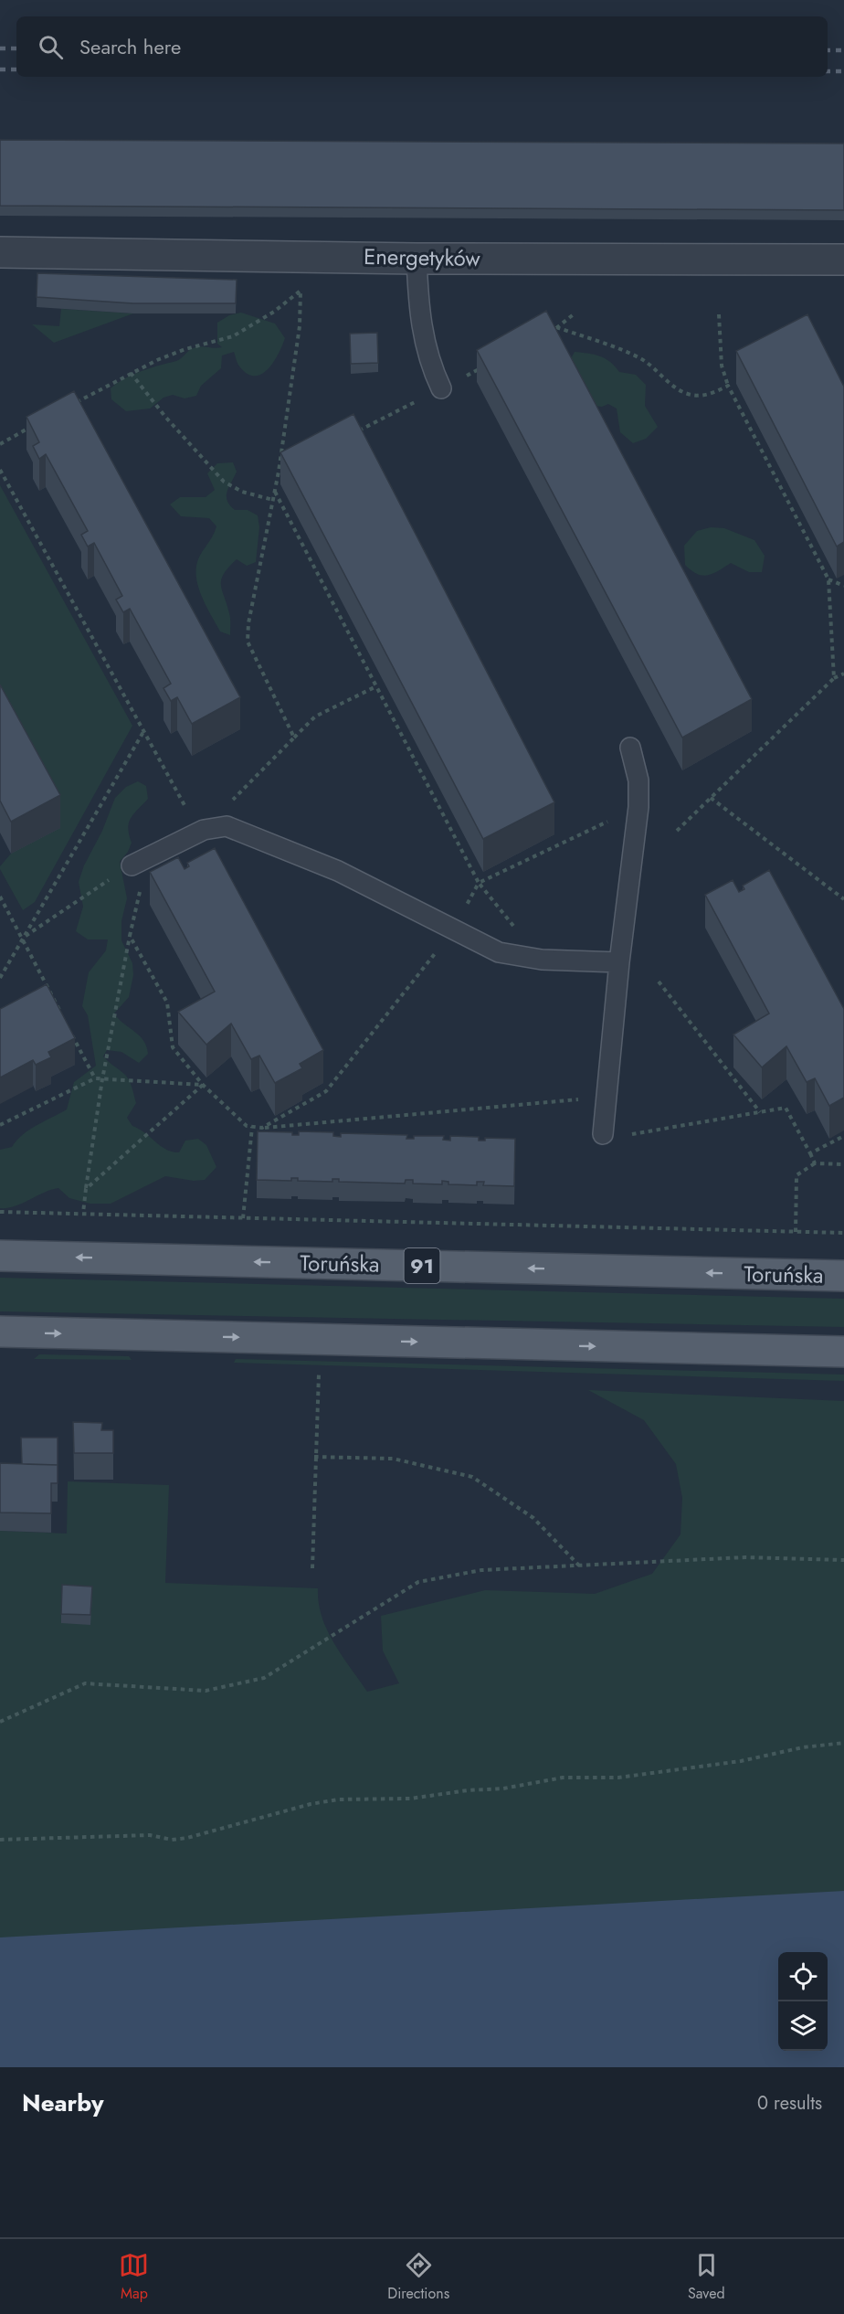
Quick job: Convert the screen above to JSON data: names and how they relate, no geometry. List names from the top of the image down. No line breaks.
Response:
{"streets":{"main road":["Toruńska","91"],"street":["Energetyków"]},"page":{"search":"Search here","heading":["Nearby","0 results"],"nav":["Map","Directions","Saved"]}}
